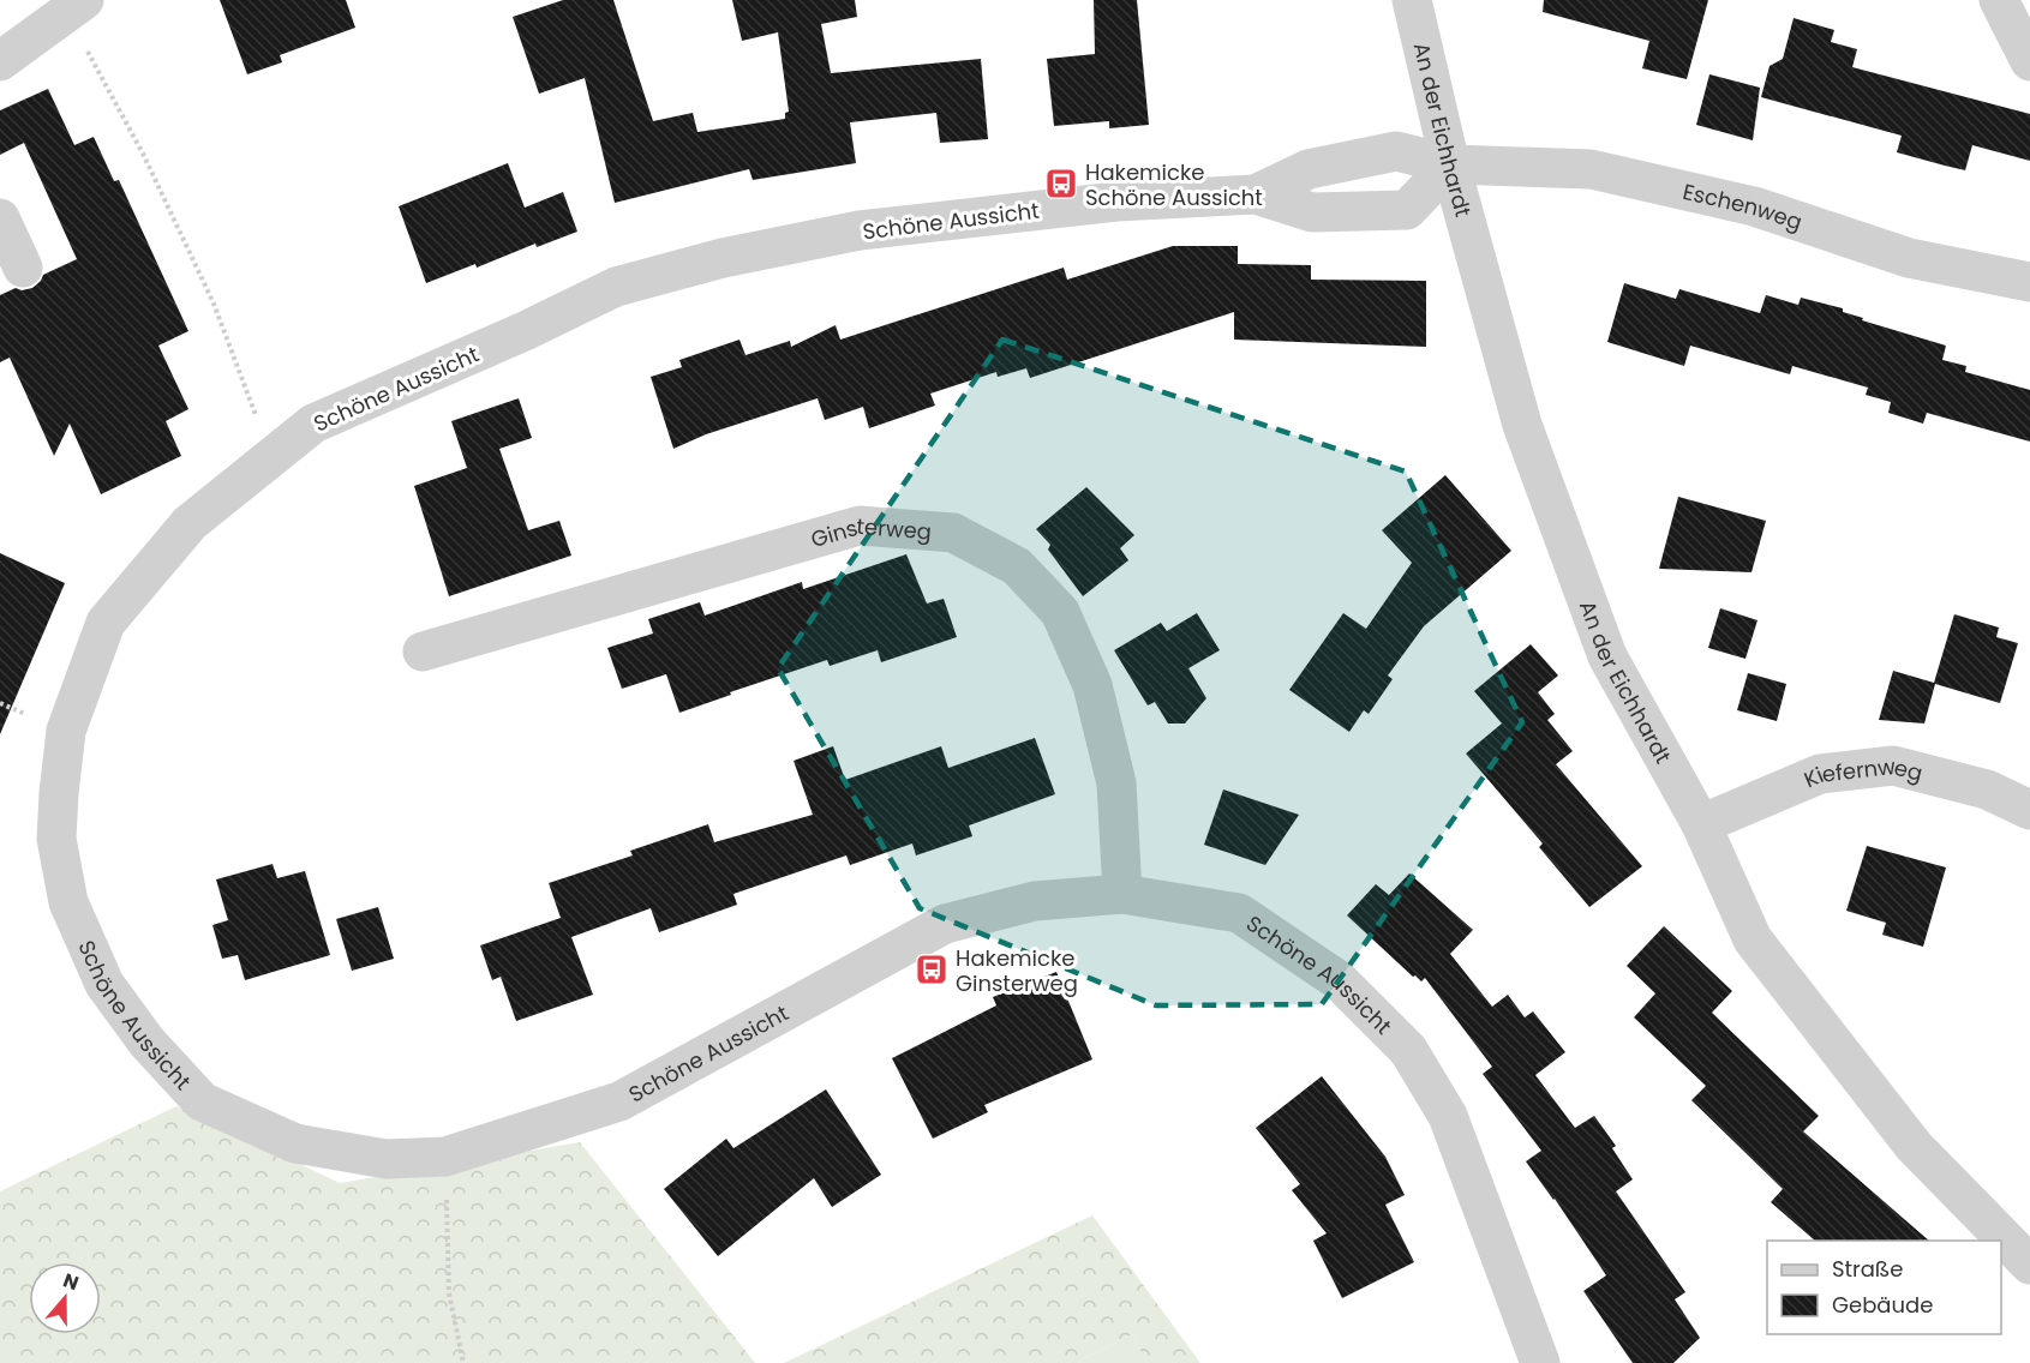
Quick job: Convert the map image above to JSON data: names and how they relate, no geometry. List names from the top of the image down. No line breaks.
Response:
{"streets":{"street":["An der Eichhardt","Eschenweg","Schöne Aussicht","Ginsterweg","Kiefernweg"]},"crossings":[["An der Eichhardt","Eschenweg"],["An der Eichhardt","Schöne Aussicht"],["An der Eichhardt","Kiefernweg"],["Eschenweg","Schöne Aussicht"],["Schöne Aussicht","Ginsterweg"]],"places":{"bus stop":["Hakemicke Schöne Aussicht","Hakemicke Ginsterweg"]},"legend":["Straße","Gebäude"],"north":"top"}
